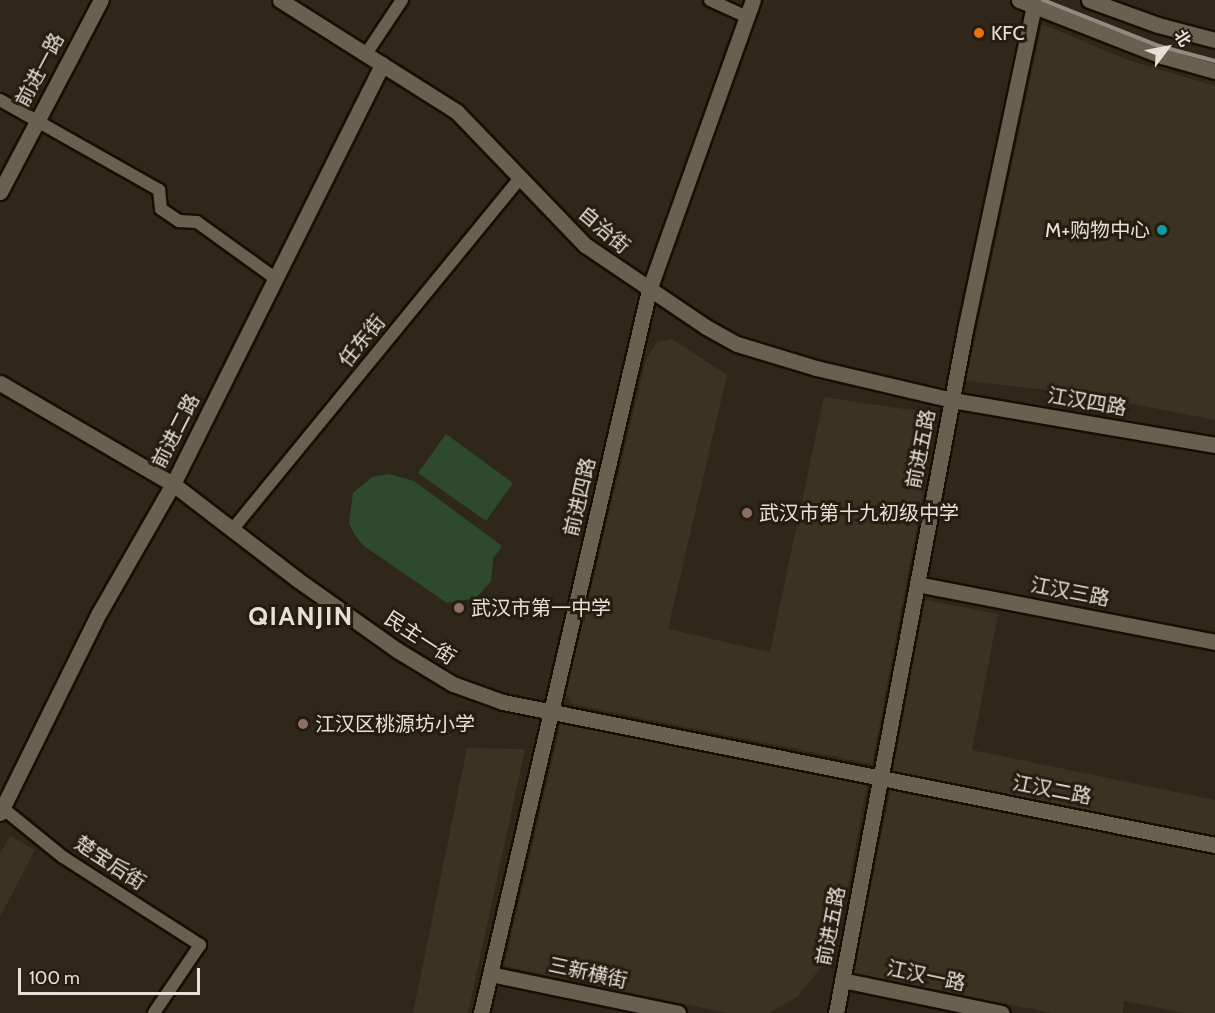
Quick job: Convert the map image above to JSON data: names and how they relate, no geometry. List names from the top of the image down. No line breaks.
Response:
{"streets":{"street":["前进一路","自治街","任东街","江汉四路","前进二路","前进五路","前进四路","江汉三路","民主一街","江汉二路","楚宝后街","三新横街","江汉一路"]},"crossings":[["自治街","任东街"],["自治街","江汉四路"],["自治街","前进二路"],["自治街","前进五路"],["自治街","前进四路"],["任东街","民主一街"],["江汉四路","前进五路"],["前进二路","民主一街"],["前进二路","楚宝后街"],["前进五路","江汉三路"],["前进五路","民主一街"],["前进五路","江汉二路"],["前进五路","江汉一路"],["前进四路","民主一街"],["前进四路","三新横街"],["民主一街","江汉二路"]],"districts":["QIANJIN"],"places":["KFC","M+购物中心","武汉市第十九初级中学","武汉市第一中学","江汉区桃源坊小学"],"scale_bar":"100 m","north":"top right"}
